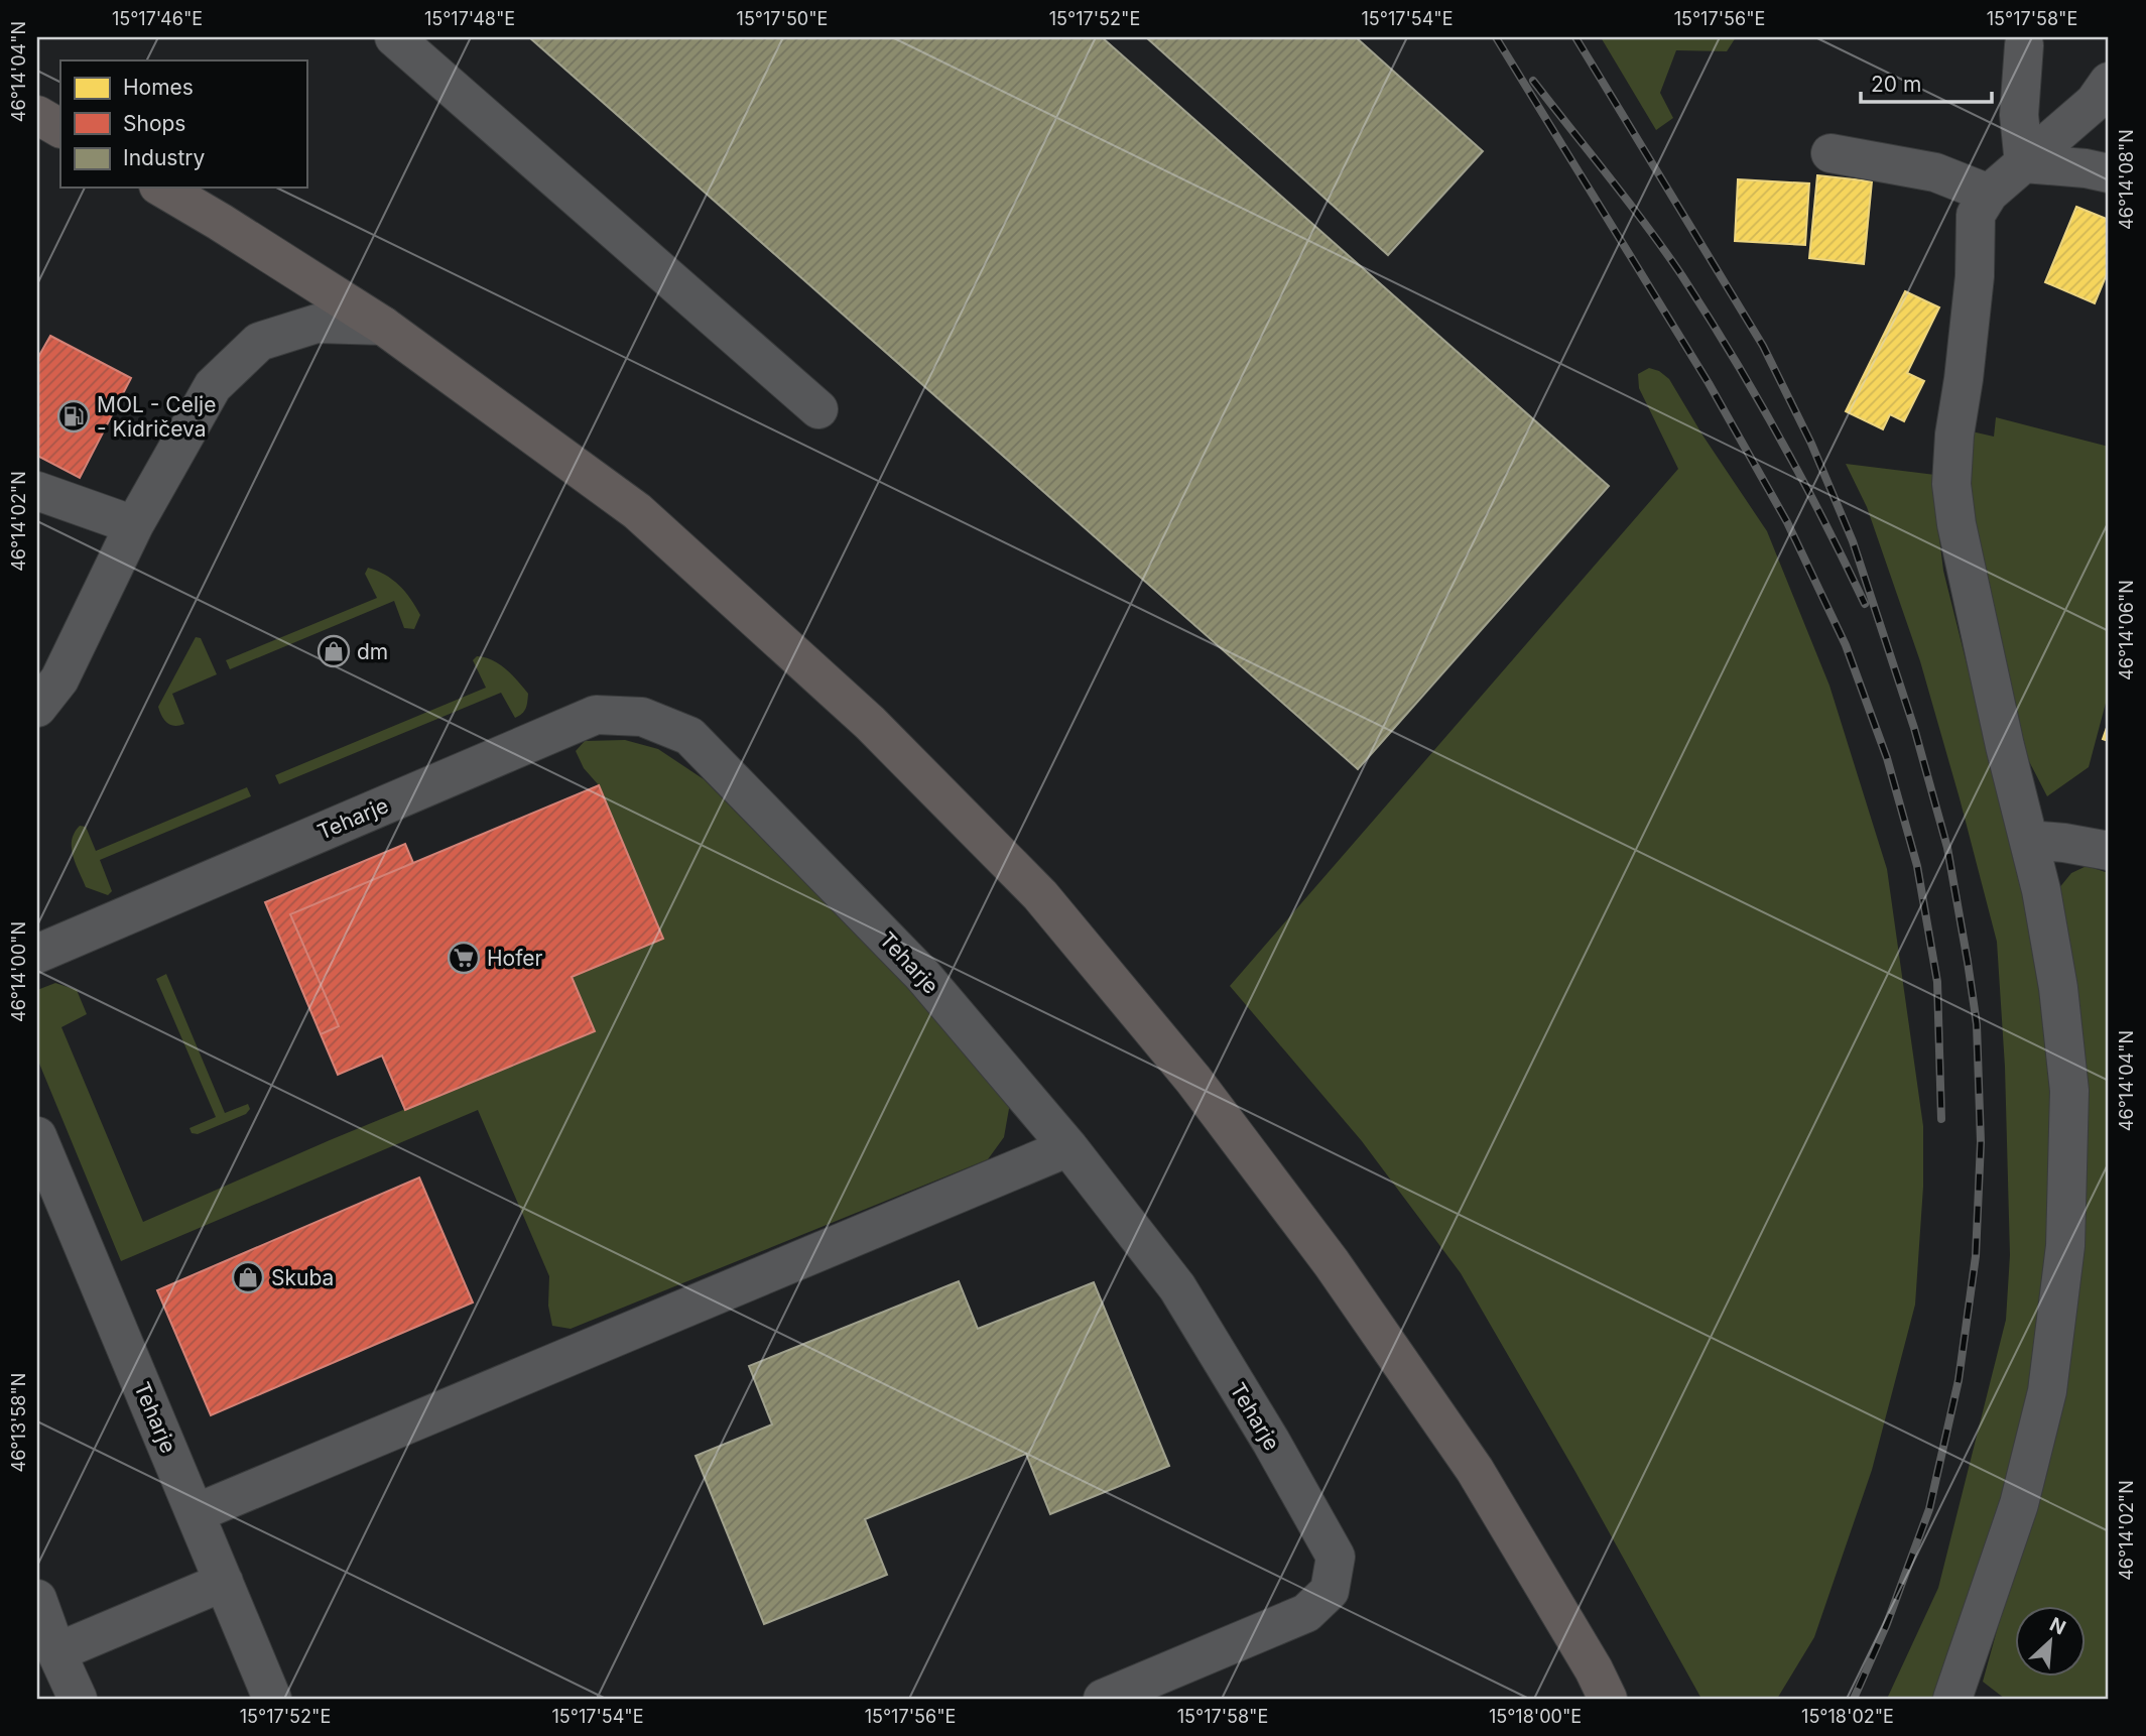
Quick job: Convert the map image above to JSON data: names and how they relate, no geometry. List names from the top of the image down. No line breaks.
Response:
{"streets":{"street":["Teharje"]},"places":{"fuel station":["MOL - Celje - Kidričeva"],"shop":["dm","Skuba"],"supermarket":["Hofer"]},"legend":["Homes","Shops","Industry"],"scale_bar":"20 m","north":"top right","coordinates":["15°17'46\"E","15°17'48\"E","15°17'50\"E","15°17'52\"E","15°17'54\"E","15°17'56\"E","15°17'58\"E","46°14'04\"N","46°14'08\"N","46°14'02\"N","46°14'06\"N","46°14'00\"N","46°13'58\"N","15°18'00\"E","15°18'02\"E"]}
